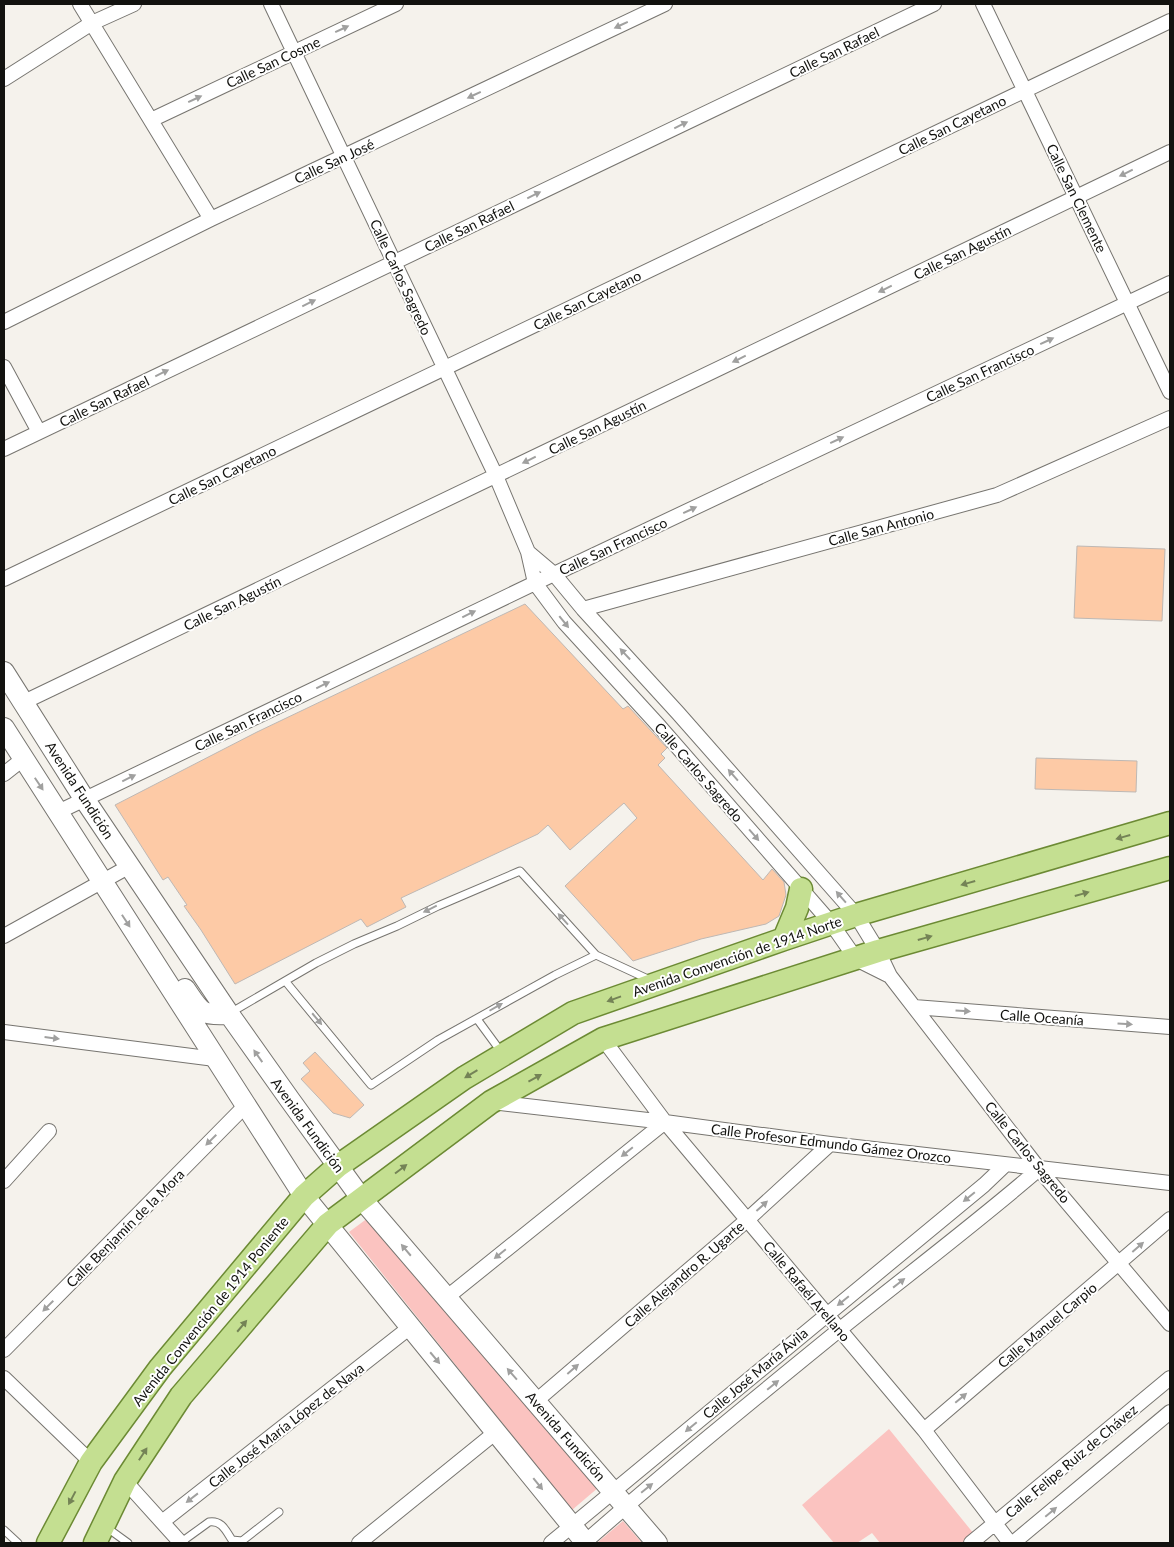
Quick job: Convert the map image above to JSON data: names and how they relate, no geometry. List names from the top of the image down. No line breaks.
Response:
{"streets":{"main road":["Avenida Convención de 1914 Norte","Avenida Convención de 1914 Poniente"],"street":["Calle San Rafael","Calle San Cosme","Calle San Cayetano","Calle San José","Calle San Clemente","Calle San Agustín","Calle Carlos Sagredo","Calle San Francisco","Calle San Antonio","Avenida Fundición","Calle Oceanía","Calle Profesor Edmundo Gámez Orozco","Calle Benjamín de la Mora","Calle Alejandro R. Ugarte","Calle Rafaél Arellano","Calle Manuel Carpio","Calle José María Ávila","Calle José María López de Nava","Calle Felipe Ruiz de Chávez"]},"crossings":[["Calle San Rafael","Calle Carlos Sagredo"],["Calle San Cosme","Calle Carlos Sagredo"],["Calle San Cayetano","Calle San Clemente"],["Calle San Cayetano","Calle Carlos Sagredo"],["Calle San José","Calle Carlos Sagredo"],["Calle San Clemente","Calle San Agustín"],["Calle San Clemente","Calle San Francisco"],["Calle San Agustín","Calle Carlos Sagredo"],["Calle San Agustín","Avenida Fundición"],["Calle Carlos Sagredo","Calle San Francisco"],["Calle Carlos Sagredo","Calle San Antonio"],["Calle Carlos Sagredo","Avenida Convención de 1914 Norte"],["Calle Carlos Sagredo","Calle Oceanía"],["Calle Carlos Sagredo","Calle Profesor Edmundo Gámez Orozco"],["Calle Carlos Sagredo","Calle Manuel Carpio"],["Calle Carlos Sagredo","Calle José María Ávila"],["Calle San Francisco","Avenida Fundición"],["Avenida Fundición","Avenida Convención de 1914 Norte"],["Avenida Fundición","Calle Alejandro R. Ugarte"],["Avenida Fundición","Avenida Convención de 1914 Poniente"],["Avenida Fundición","Calle José María Ávila"],["Avenida Convención de 1914 Norte","Avenida Convención de 1914 Poniente"],["Calle Profesor Edmundo Gámez Orozco","Calle Alejandro R. Ugarte"],["Calle Profesor Edmundo Gámez Orozco","Calle Rafaél Arellano"],["Calle Profesor Edmundo Gámez Orozco","Calle José María Ávila"],["Calle Alejandro R. Ugarte","Calle Rafaél Arellano"],["Calle Rafaél Arellano","Calle Manuel Carpio"],["Calle Rafaél Arellano","Calle José María Ávila"],["Calle Rafaél Arellano","Calle Felipe Ruiz de Chávez"]],"one_way":["Calle San Rafael","Calle San Cosme","Calle San José","Calle San Agustín","Calle San Francisco","Calle Oceanía","Calle Benjamín de la Mora","Calle Alejandro R. Ugarte","Calle Manuel Carpio","Calle José María López de Nava"]}
